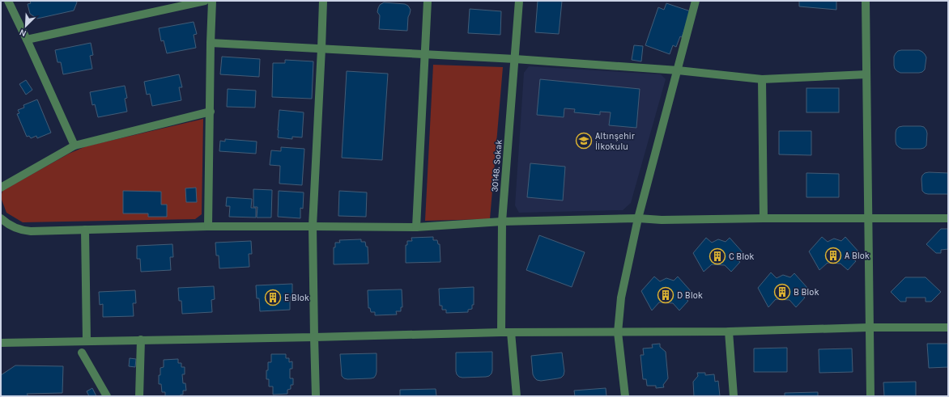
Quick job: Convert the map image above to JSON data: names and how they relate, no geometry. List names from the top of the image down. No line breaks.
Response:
{"streets":{"street":["30148. Sokak"]},"places":{"school or university":["Altınşehir İlkokulu"],"building":["A Blok","C Blok","B Blok","D Blok","E Blok"]},"north":"bottom left"}
